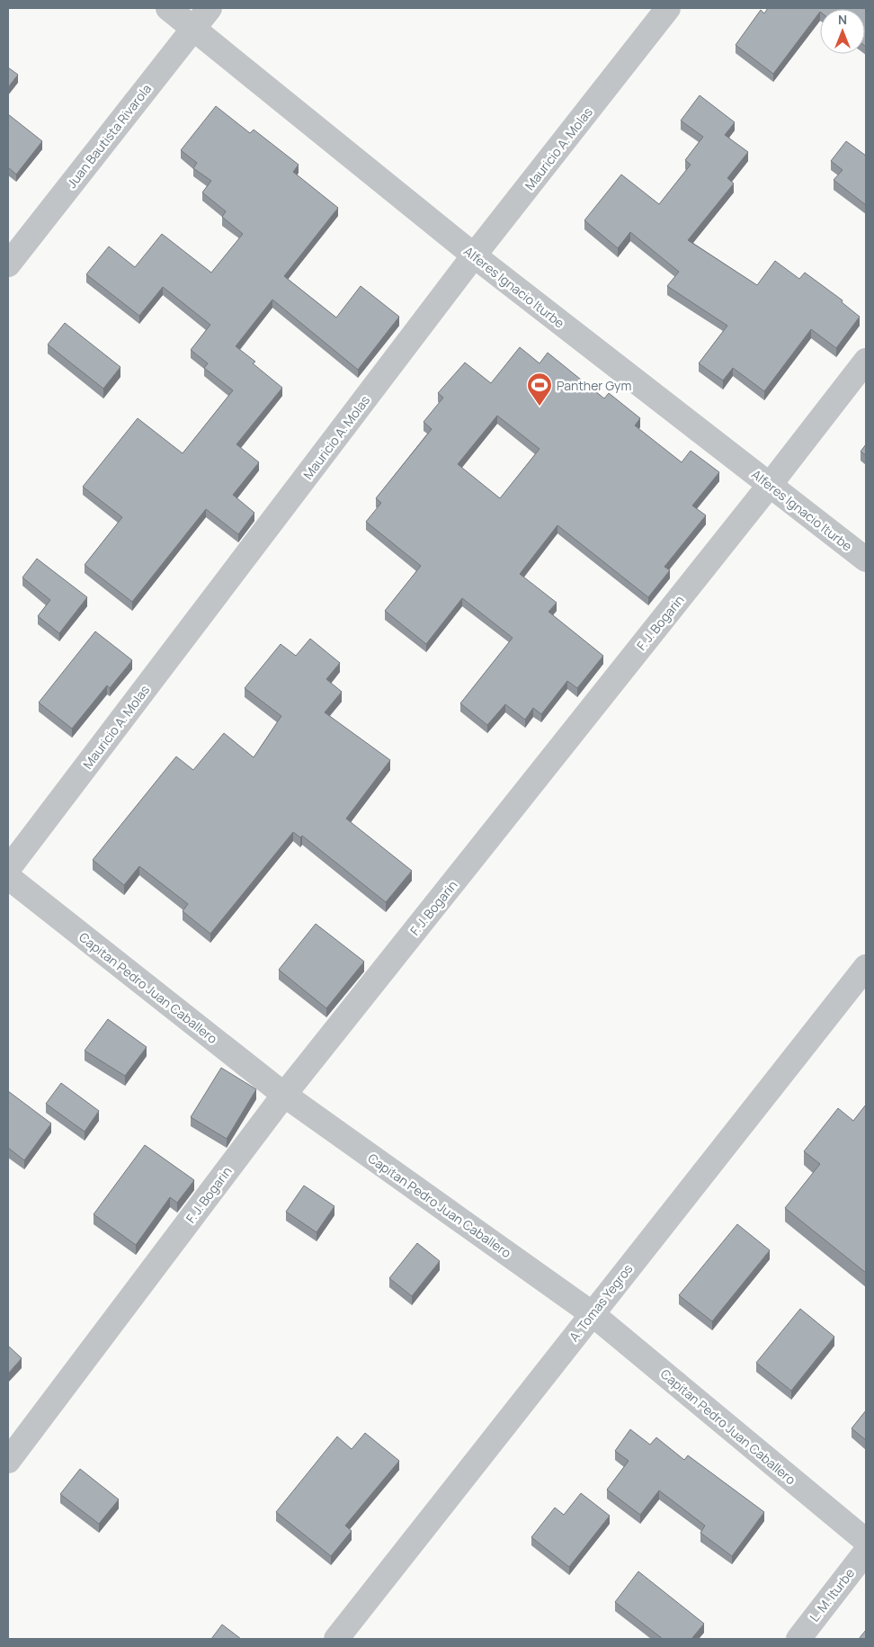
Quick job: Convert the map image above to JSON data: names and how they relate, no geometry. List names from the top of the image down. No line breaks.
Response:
{"streets":{"street":["Juan Bautista Rivarola","Mauricio A. Molas","Alferes Ignacio Iturbe","F. J. Bogarin","Capitan Pedro Juan Caballero","A. Tomas Yegros","L. M. Iturbe"]},"crossings":[["Juan Bautista Rivarola","Alferes Ignacio Iturbe"],["Mauricio A. Molas","Alferes Ignacio Iturbe"],["Alferes Ignacio Iturbe","F. J. Bogarin"],["F. J. Bogarin","Capitan Pedro Juan Caballero"],["Capitan Pedro Juan Caballero","A. Tomas Yegros"]],"places":{"sports":["Panther Gym"]},"north":"top"}
